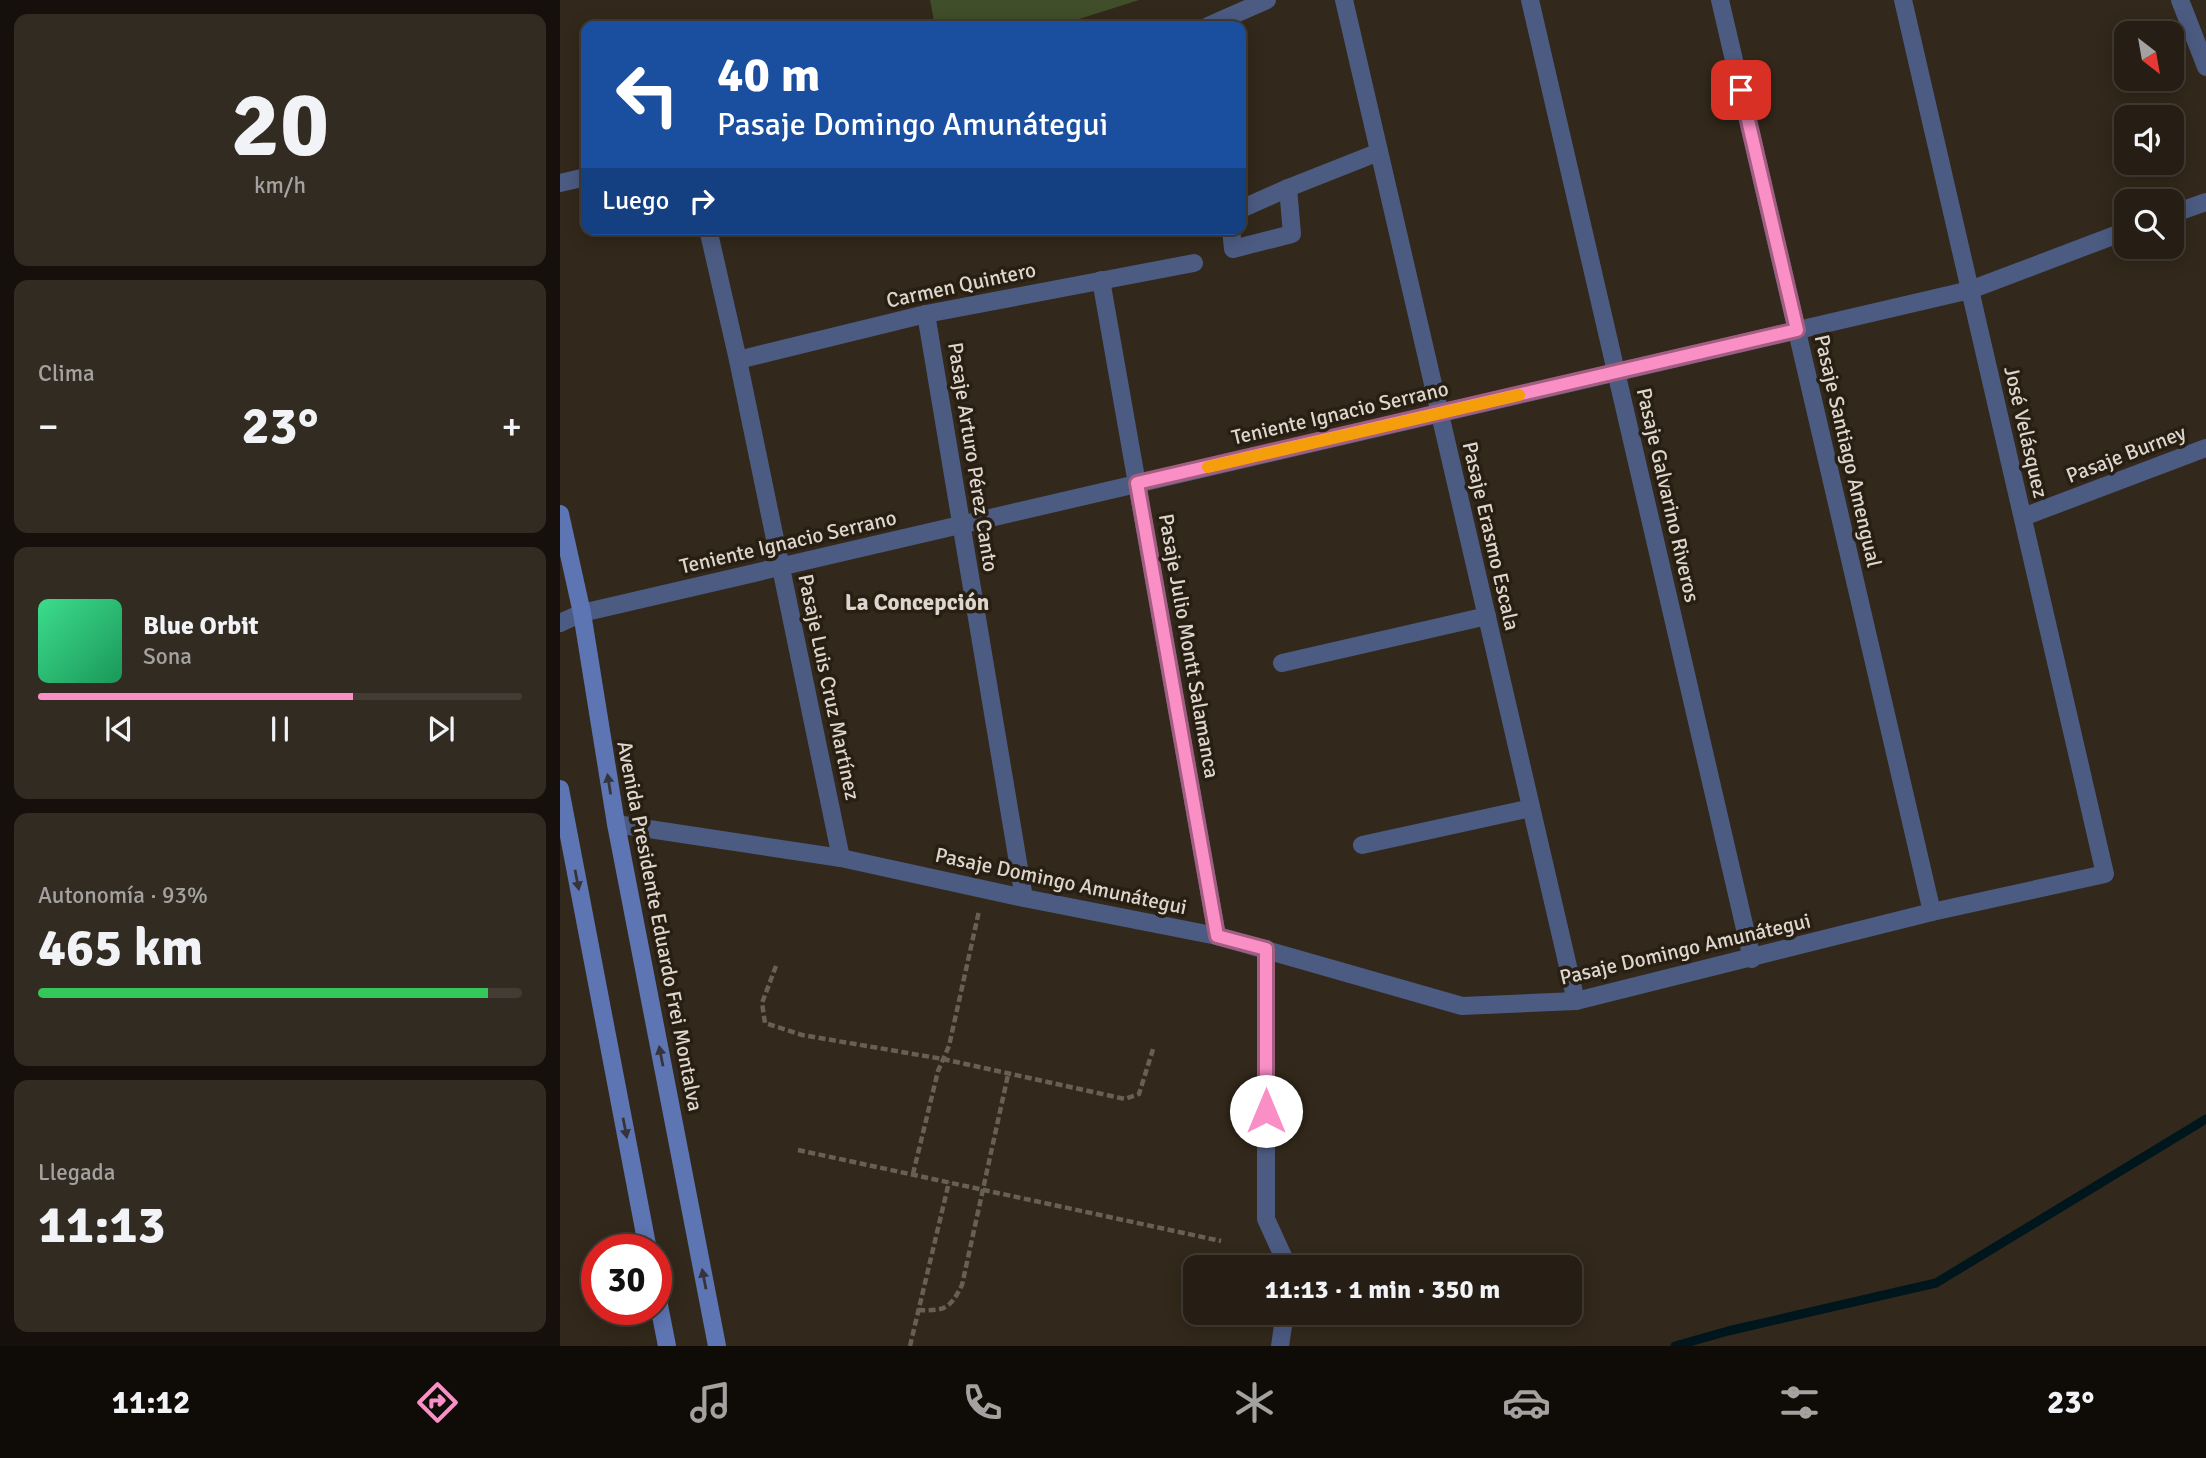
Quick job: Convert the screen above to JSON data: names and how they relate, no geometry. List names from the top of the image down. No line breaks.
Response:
{"streets":{"main road":["Avenida Presidente Eduardo Frei Montalva"],"street":["Carmen Quintero","Teniente Ignacio Serrano","José Velásquez","Pasaje Santiago Amengual","Pasaje Burney","Pasaje Arturo Pérez Canto","Pasaje Galvarino Riveros","Pasaje Erasmo Escala","Pasaje Julio Montt Salamanca","Pasaje Luis Cruz Martínez","Pasaje Domingo Amunátegui"]},"crossings":[["Carmen Quintero","Pasaje Arturo Pérez Canto"],["Carmen Quintero","Pasaje Julio Montt Salamanca"],["Carmen Quintero","Pasaje Luis Cruz Martínez"],["Teniente Ignacio Serrano","José Velásquez"],["Teniente Ignacio Serrano","Pasaje Santiago Amengual"],["Teniente Ignacio Serrano","Pasaje Arturo Pérez Canto"],["Teniente Ignacio Serrano","Pasaje Galvarino Riveros"],["Teniente Ignacio Serrano","Pasaje Erasmo Escala"],["Teniente Ignacio Serrano","Pasaje Julio Montt Salamanca"],["Teniente Ignacio Serrano","Pasaje Luis Cruz Martínez"],["Teniente Ignacio Serrano","Avenida Presidente Eduardo Frei Montalva"],["José Velásquez","Pasaje Burney"],["José Velásquez","Pasaje Domingo Amunátegui"],["Pasaje Santiago Amengual","Pasaje Domingo Amunátegui"],["Pasaje Arturo Pérez Canto","Pasaje Domingo Amunátegui"],["Pasaje Galvarino Riveros","Pasaje Domingo Amunátegui"],["Pasaje Erasmo Escala","Pasaje Domingo Amunátegui"],["Pasaje Julio Montt Salamanca","Pasaje Domingo Amunátegui"],["Pasaje Luis Cruz Martínez","Pasaje Domingo Amunátegui"],["Pasaje Domingo Amunátegui","Avenida Presidente Eduardo Frei Montalva"]],"districts":["La Concepción"],"north":"bottom right","page":{"tile":[["20","km/h"],"Clima",["Autonomía · 93%","465 km"],["Llegada","11:13"]],"turn":["40 m","Pasaje Domingo Amunátegui"],"then":"Luego","heat":["−","23°","+"],"song":["Blue Orbit","Sona"],"limit":"30","trip":"11:13 · 1 min · 350 m","tabs":["11:12","23°"]}}
